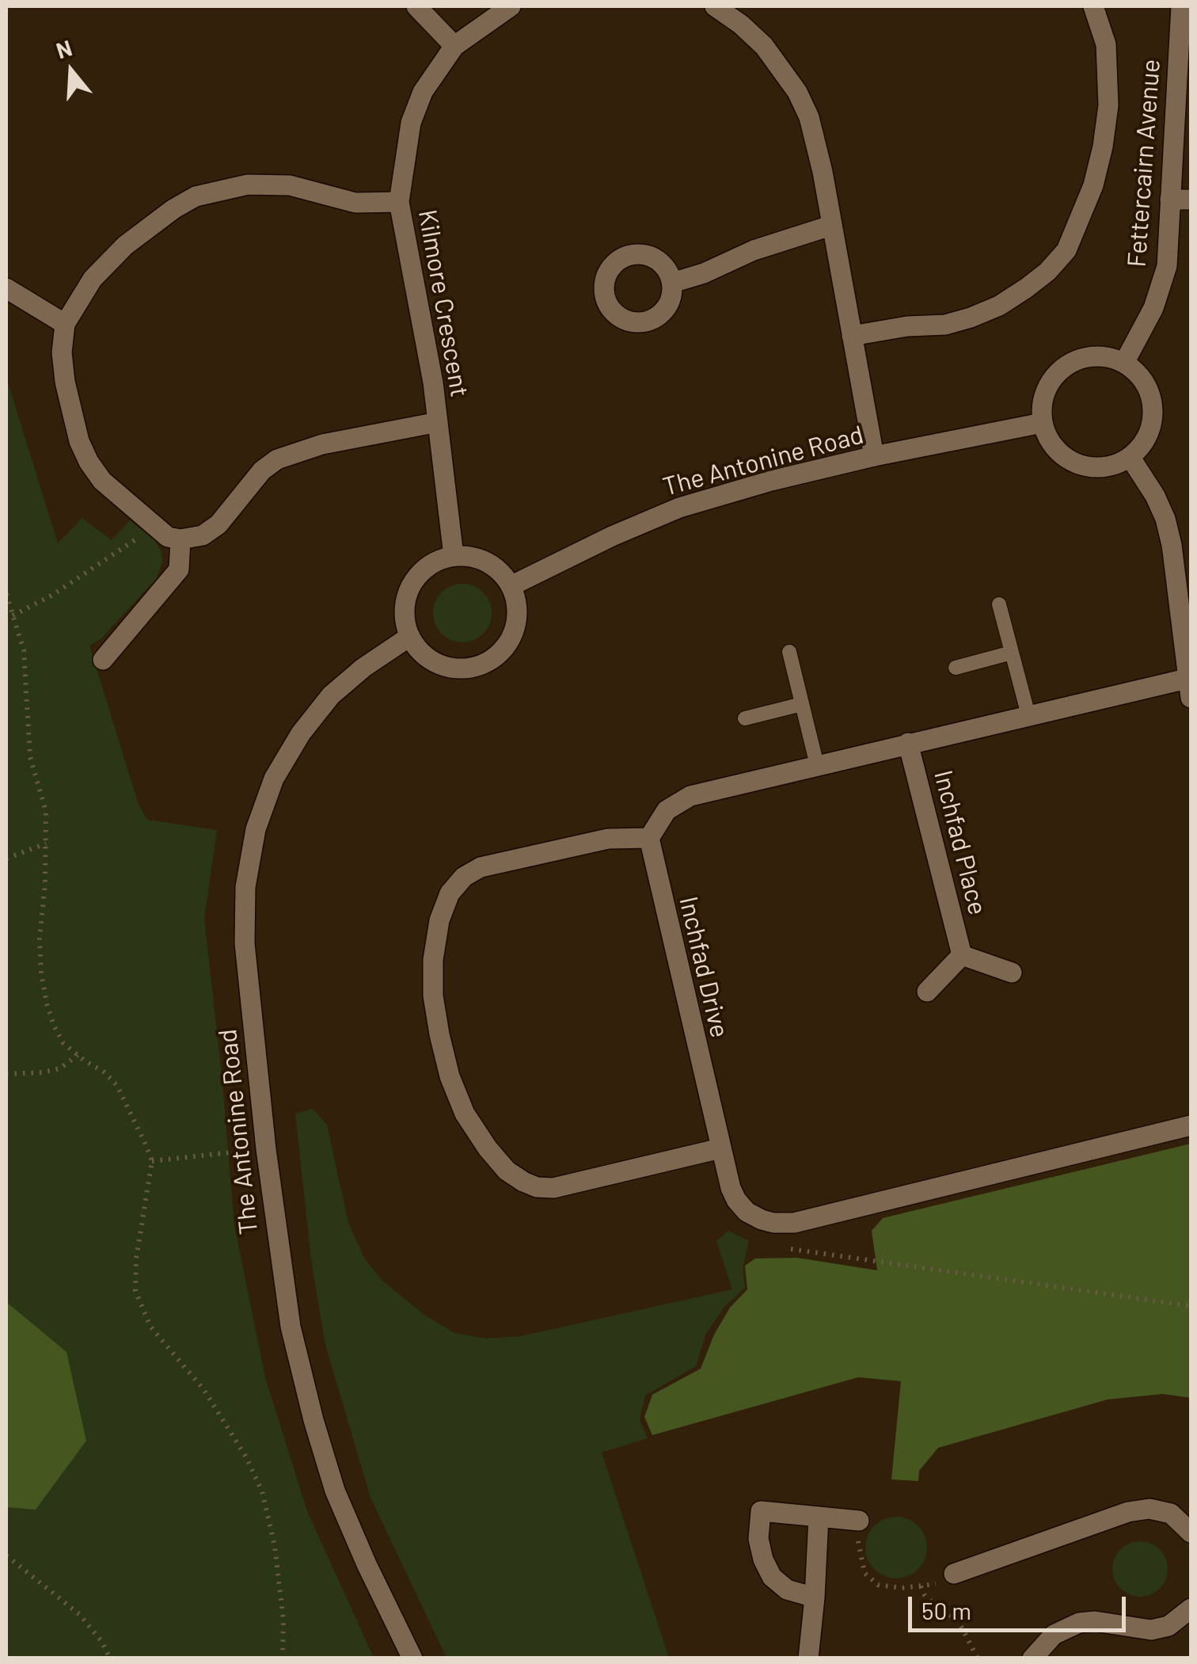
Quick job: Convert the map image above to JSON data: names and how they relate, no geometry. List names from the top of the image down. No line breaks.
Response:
{"streets":{"street":["Fettercairn Avenue","Kilmore Crescent","The Antonine Road","Inchfad Place","Inchfad Drive"]},"crossings":[["Fettercairn Avenue","The Antonine Road"],["Kilmore Crescent","The Antonine Road"]],"scale_bar":"50 m","north":"top"}
